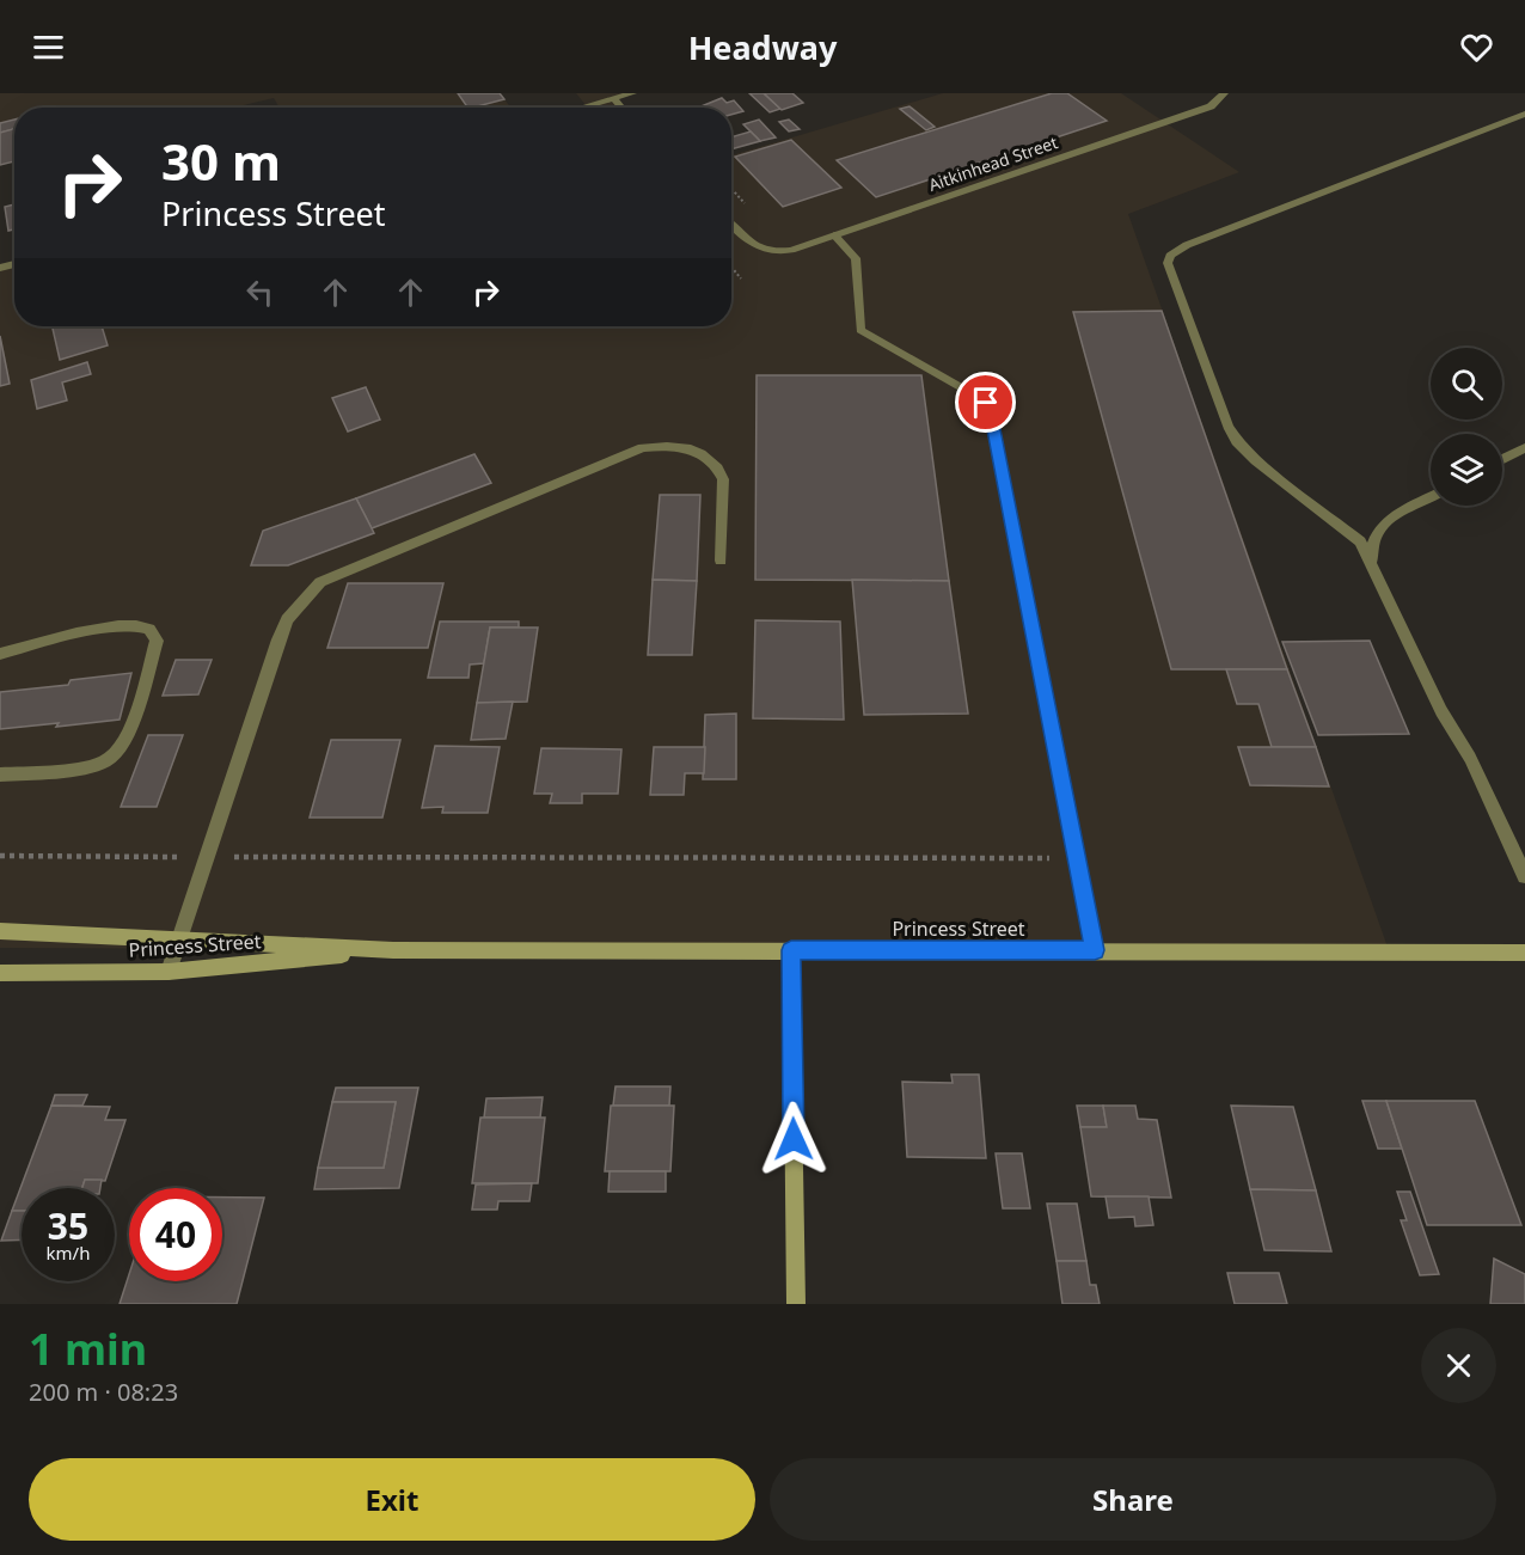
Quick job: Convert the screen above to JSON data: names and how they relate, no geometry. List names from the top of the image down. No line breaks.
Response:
{"streets":{"main road":["Princess Street"],"street":["Aitkinhead Street"]},"page":{"header":"Headway","turn":["30 m","Princess Street"],"speed":"35 km/h","limit":"40","heading":["1 min","200 m · 08:23"],"buttons":["Exit","Share"]}}
